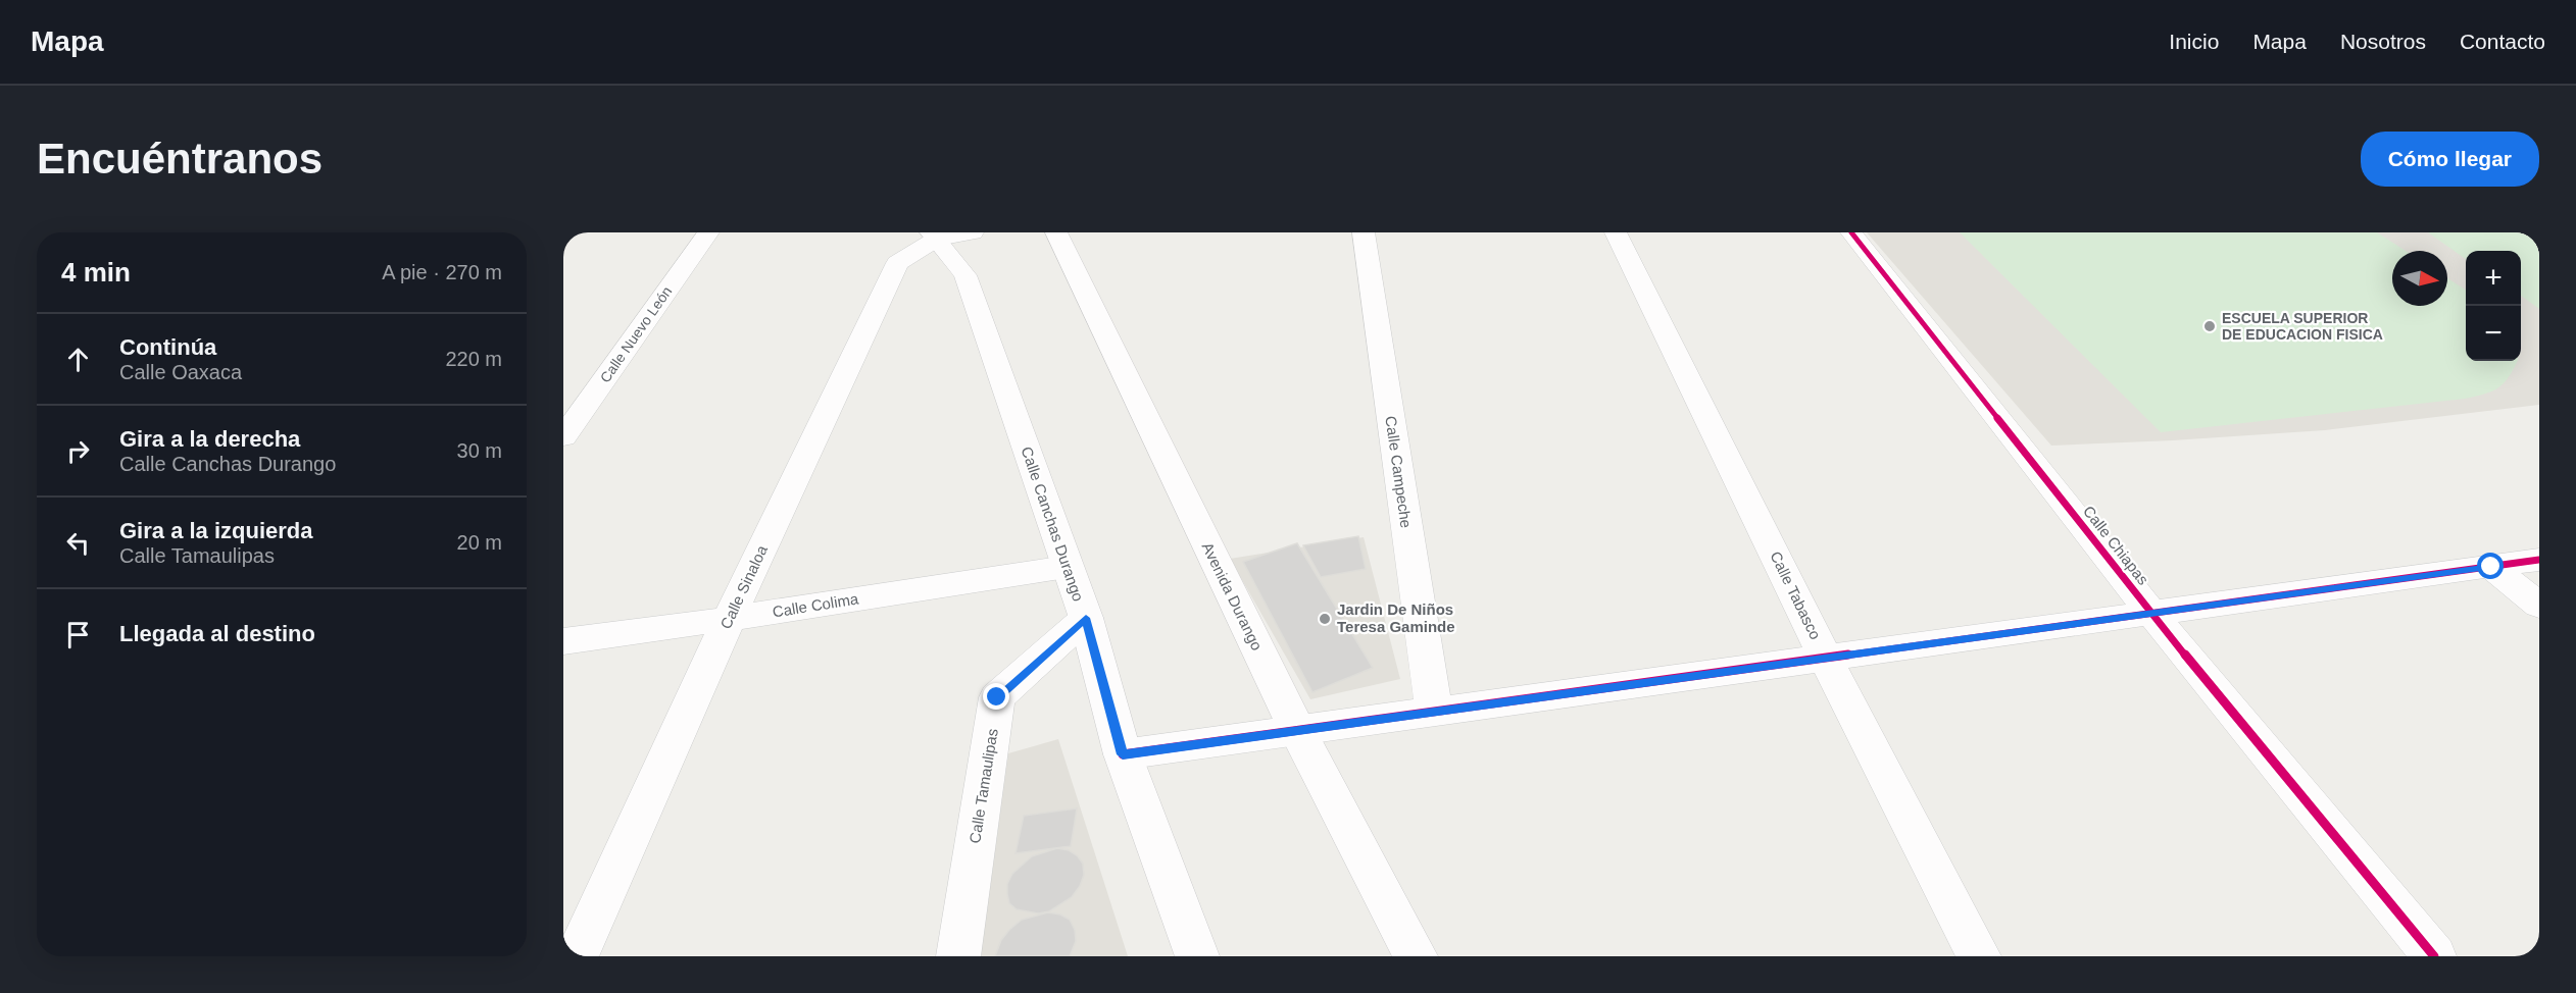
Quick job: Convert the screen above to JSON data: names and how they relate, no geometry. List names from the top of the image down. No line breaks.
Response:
{"streets":{"street":["Calle Nuevo León","Calle Campeche","Calle Canchas Durango","Calle Chiapas","Calle Sinaloa","Calle Tabasco","Avenida Durango","Calle Colima","Calle Tamaulipas"]},"crossings":[["Calle Canchas Durango","Calle Sinaloa"],["Calle Canchas Durango","Calle Colima"],["Calle Canchas Durango","Calle Tamaulipas"],["Calle Sinaloa","Calle Colima"]],"places":["ESCUELA SUPERIOR DE EDUCACION FISICA","Jardin De Niños Teresa Gaminde"],"north":"right","page":{"header":"Mapa","nav":["Inicio","Mapa","Nosotros","Contacto"],"buttons":"Cómo llegar","title":"Encuéntranos","heading":["4 min","A pie · 270 m"],"map_buttons":["+","−"],"list":[["Continúa","Calle Oaxaca","220 m"],["Gira a la derecha","Calle Canchas Durango","30 m"],["Gira a la izquierda","Calle Tamaulipas","20 m"],"Llegada al destino"]}}
